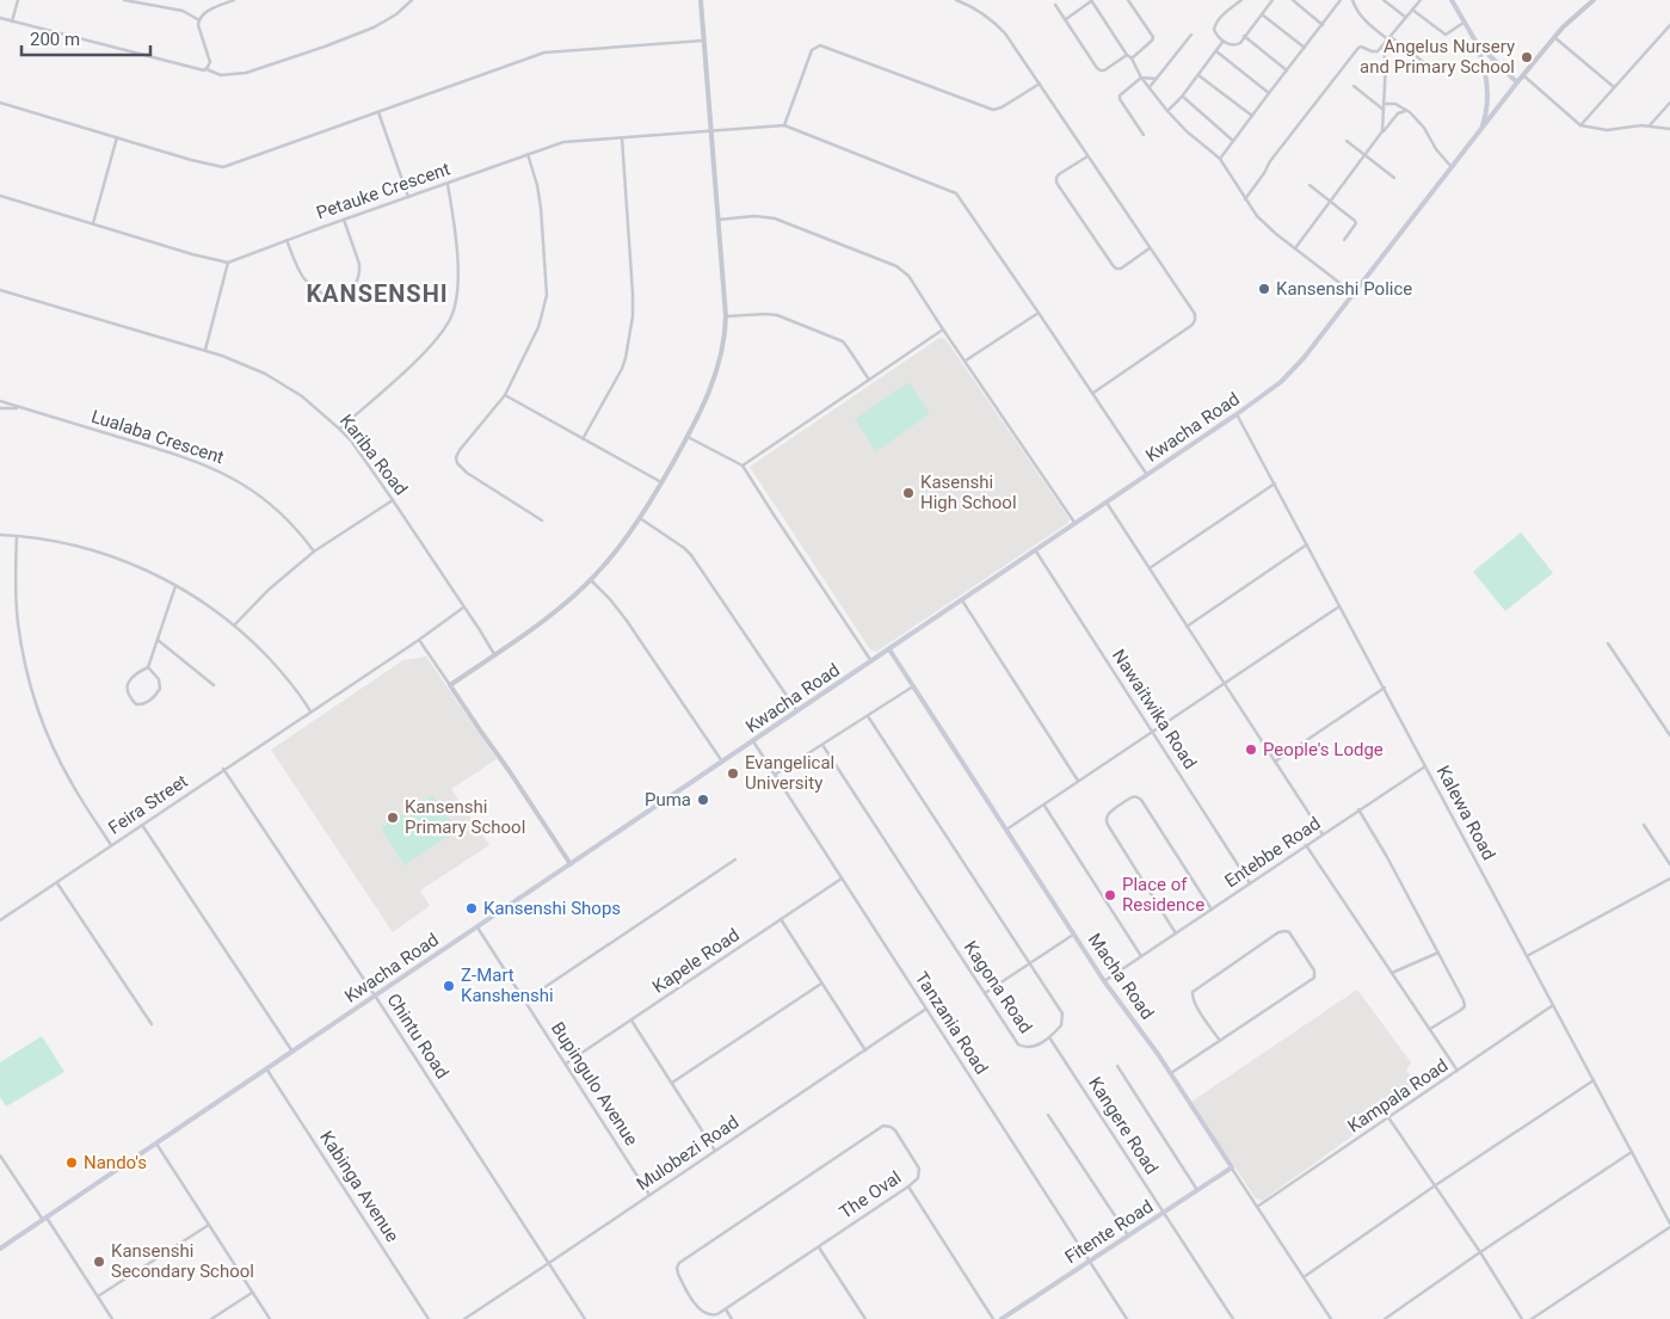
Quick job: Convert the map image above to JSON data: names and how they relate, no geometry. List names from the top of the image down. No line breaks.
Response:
{"streets":{"main road":["Kwacha Road","Macha Road","Fitente Road"],"street":["Petauke Crescent","Lualaba Crescent","Kariba Road","Nawaitwika Road","Feira Street","Kalewa Road","Entebbe Road","Kapele Road","Kagona Road","Tanzania Road","Chintu Road","Bupingulo Avenue","Kampala Road","Kangere Road","Mulobezi Road","Kabinga Avenue","The Oval"]},"crossings":[["Kwacha Road","Nawaitwika Road"],["Kwacha Road","Kalewa Road"],["Kwacha Road","Macha Road"],["Kwacha Road","Tanzania Road"],["Kwacha Road","Chintu Road"],["Kwacha Road","Bupingulo Avenue"],["Kwacha Road","Kabinga Avenue"],["Kariba Road","Feira Street"],["Nawaitwika Road","Entebbe Road"],["Feira Street","Chintu Road"],["Kalewa Road","Entebbe Road"],["Kalewa Road","Kampala Road"],["Entebbe Road","Macha Road"],["Kapele Road","Tanzania Road"],["Kapele Road","Bupingulo Avenue"],["Macha Road","Kampala Road"],["Macha Road","Fitente Road"],["Kagona Road","Kangere Road"],["Tanzania Road","Mulobezi Road"],["Tanzania Road","Fitente Road"],["Chintu Road","Mulobezi Road"],["Bupingulo Avenue","Mulobezi Road"],["Kangere Road","Fitente Road"]],"districts":["KANSENSHI"],"places":["Angelus Nursery and Primary School","Kansenshi Police","Kasenshi High School","People's Lodge","Evangelical University","Puma","Kansenshi Primary School","Place of Residence","Kansenshi Shops","Z-Mart Kanshenshi","Nando's","Kansenshi Secondary School"],"scale_bar":"200 m"}
